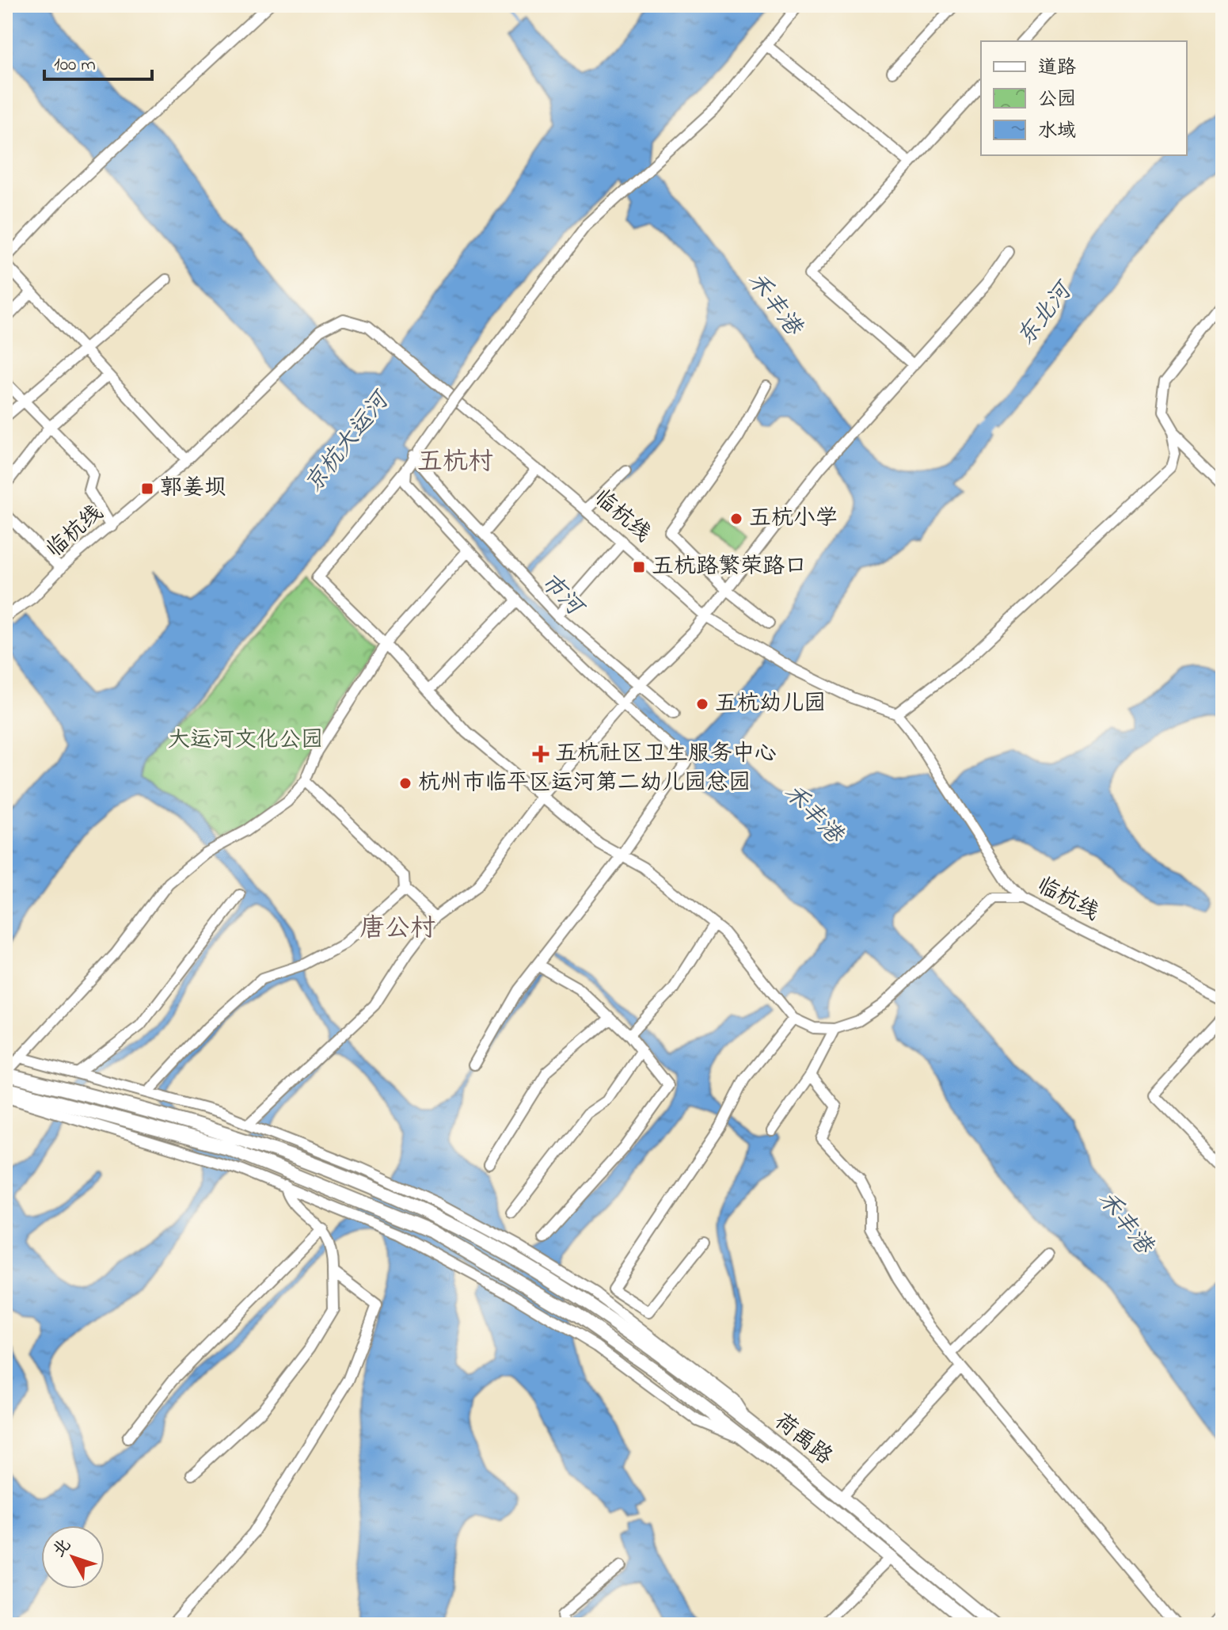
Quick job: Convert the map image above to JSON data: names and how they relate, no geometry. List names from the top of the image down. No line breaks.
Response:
{"streets":{"main road":["荷禹路"],"street":["临杭线"]},"districts":["五杭村","唐公村"],"water":["禾丰港","东北河","京杭大运河","市河"],"parks":["大运河文化公园"],"places":{"transit":["郭姜坝","五杭路繁荣路口"],"other":["五杭小学","五杭幼儿园","杭州市临平区运河第二幼儿园总园"],"health":["五杭社区卫生服务中心"]},"legend":["道路","公园","水域"],"scale_bar":"100 m","north":"top left"}
